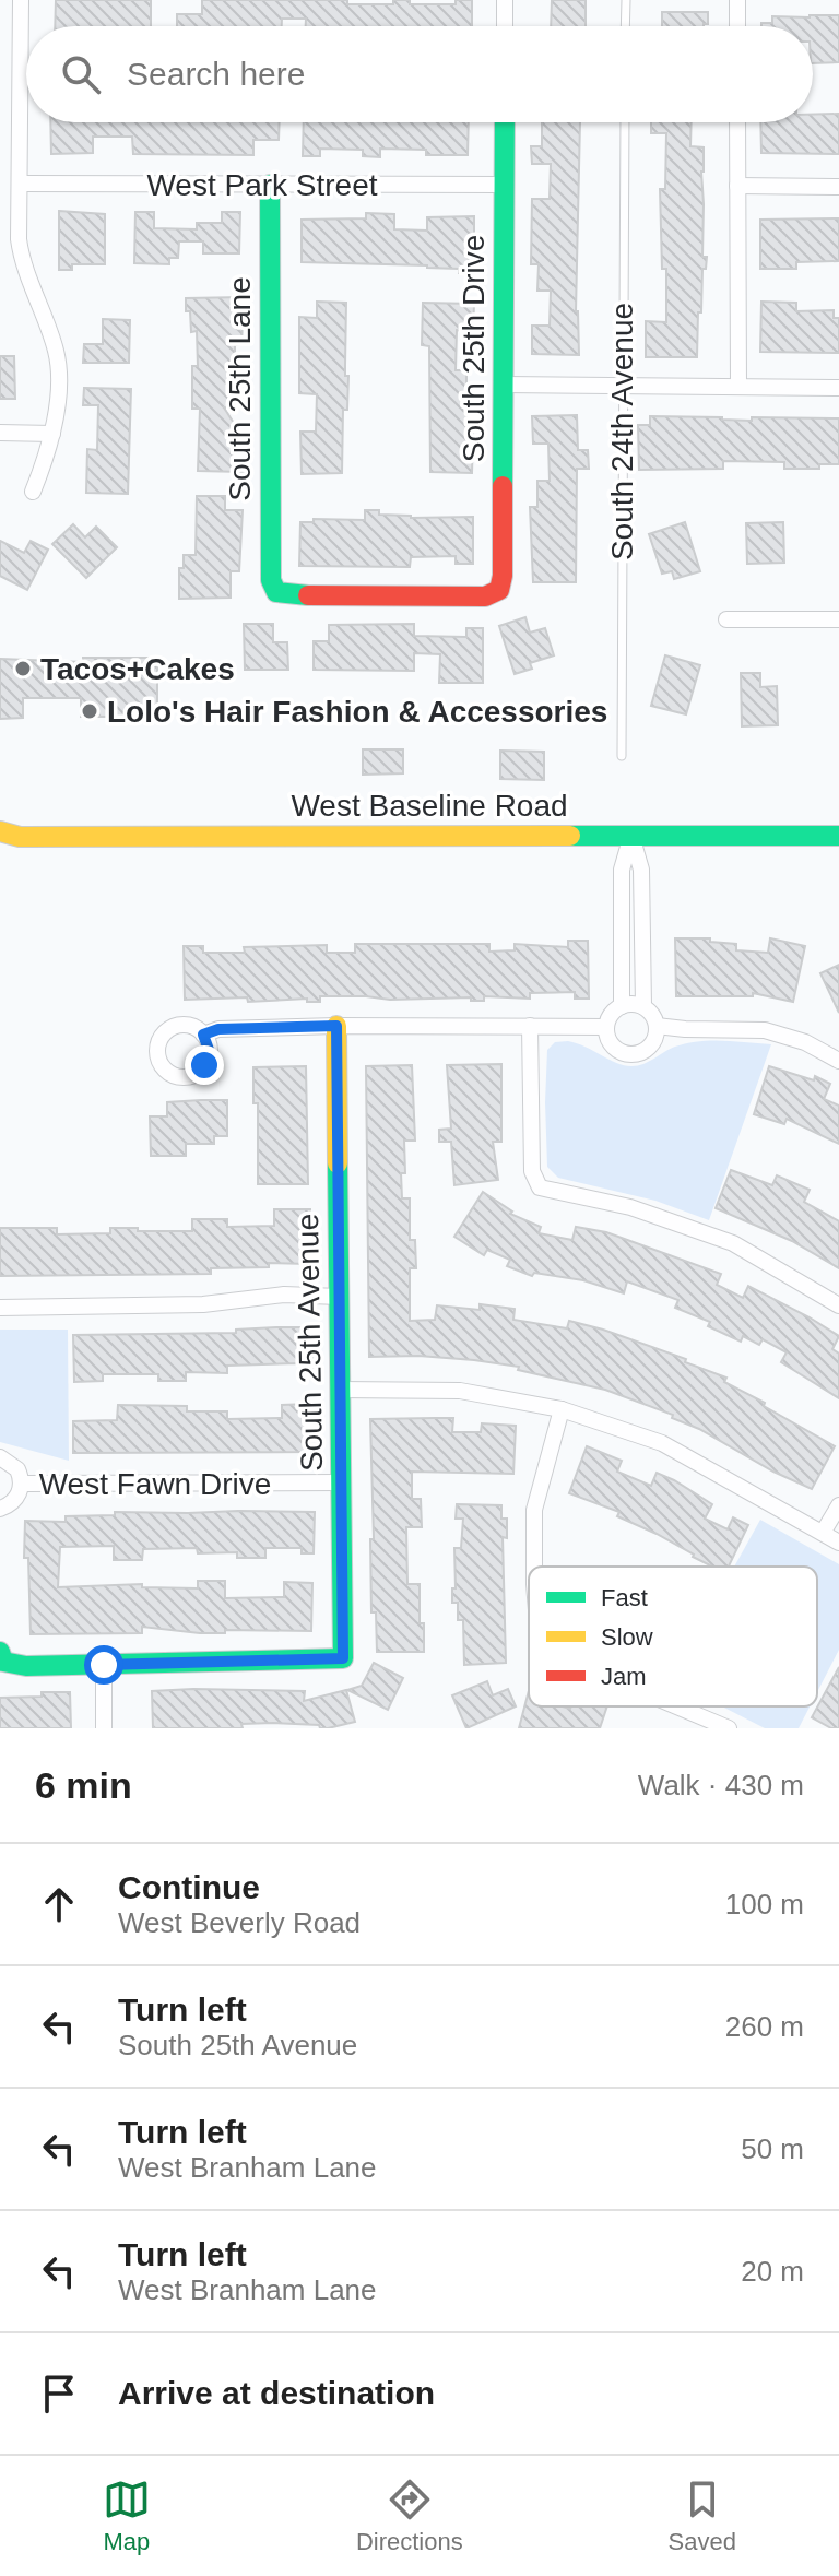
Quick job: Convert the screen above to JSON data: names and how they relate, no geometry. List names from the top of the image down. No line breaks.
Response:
{"streets":{"street":["West Park Street","South 25th Drive","South 25th Lane","West Baseline Road","South 25th Avenue","West Fawn Drive"],"lane":["South 24th Avenue"]},"crossings":[["West Park Street","South 25th Drive"],["West Park Street","South 25th Lane"],["South 25th Drive","South 25th Lane"],["South 25th Avenue","West Fawn Drive"]],"places":["Tacos+Cakes","Lolo's Hair Fashion & Accessories"],"legend":["Fast","Slow","Jam"],"page":{"search":"Search here","heading":["6 min","Walk · 430 m"],"list":[["Continue","West Beverly Road","100 m"],["Turn left","South 25th Avenue","260 m"],["Turn left","West Branham Lane","50 m"],["Turn left","West Branham Lane","20 m"],"Arrive at destination"],"nav":["Map","Directions","Saved"]}}
